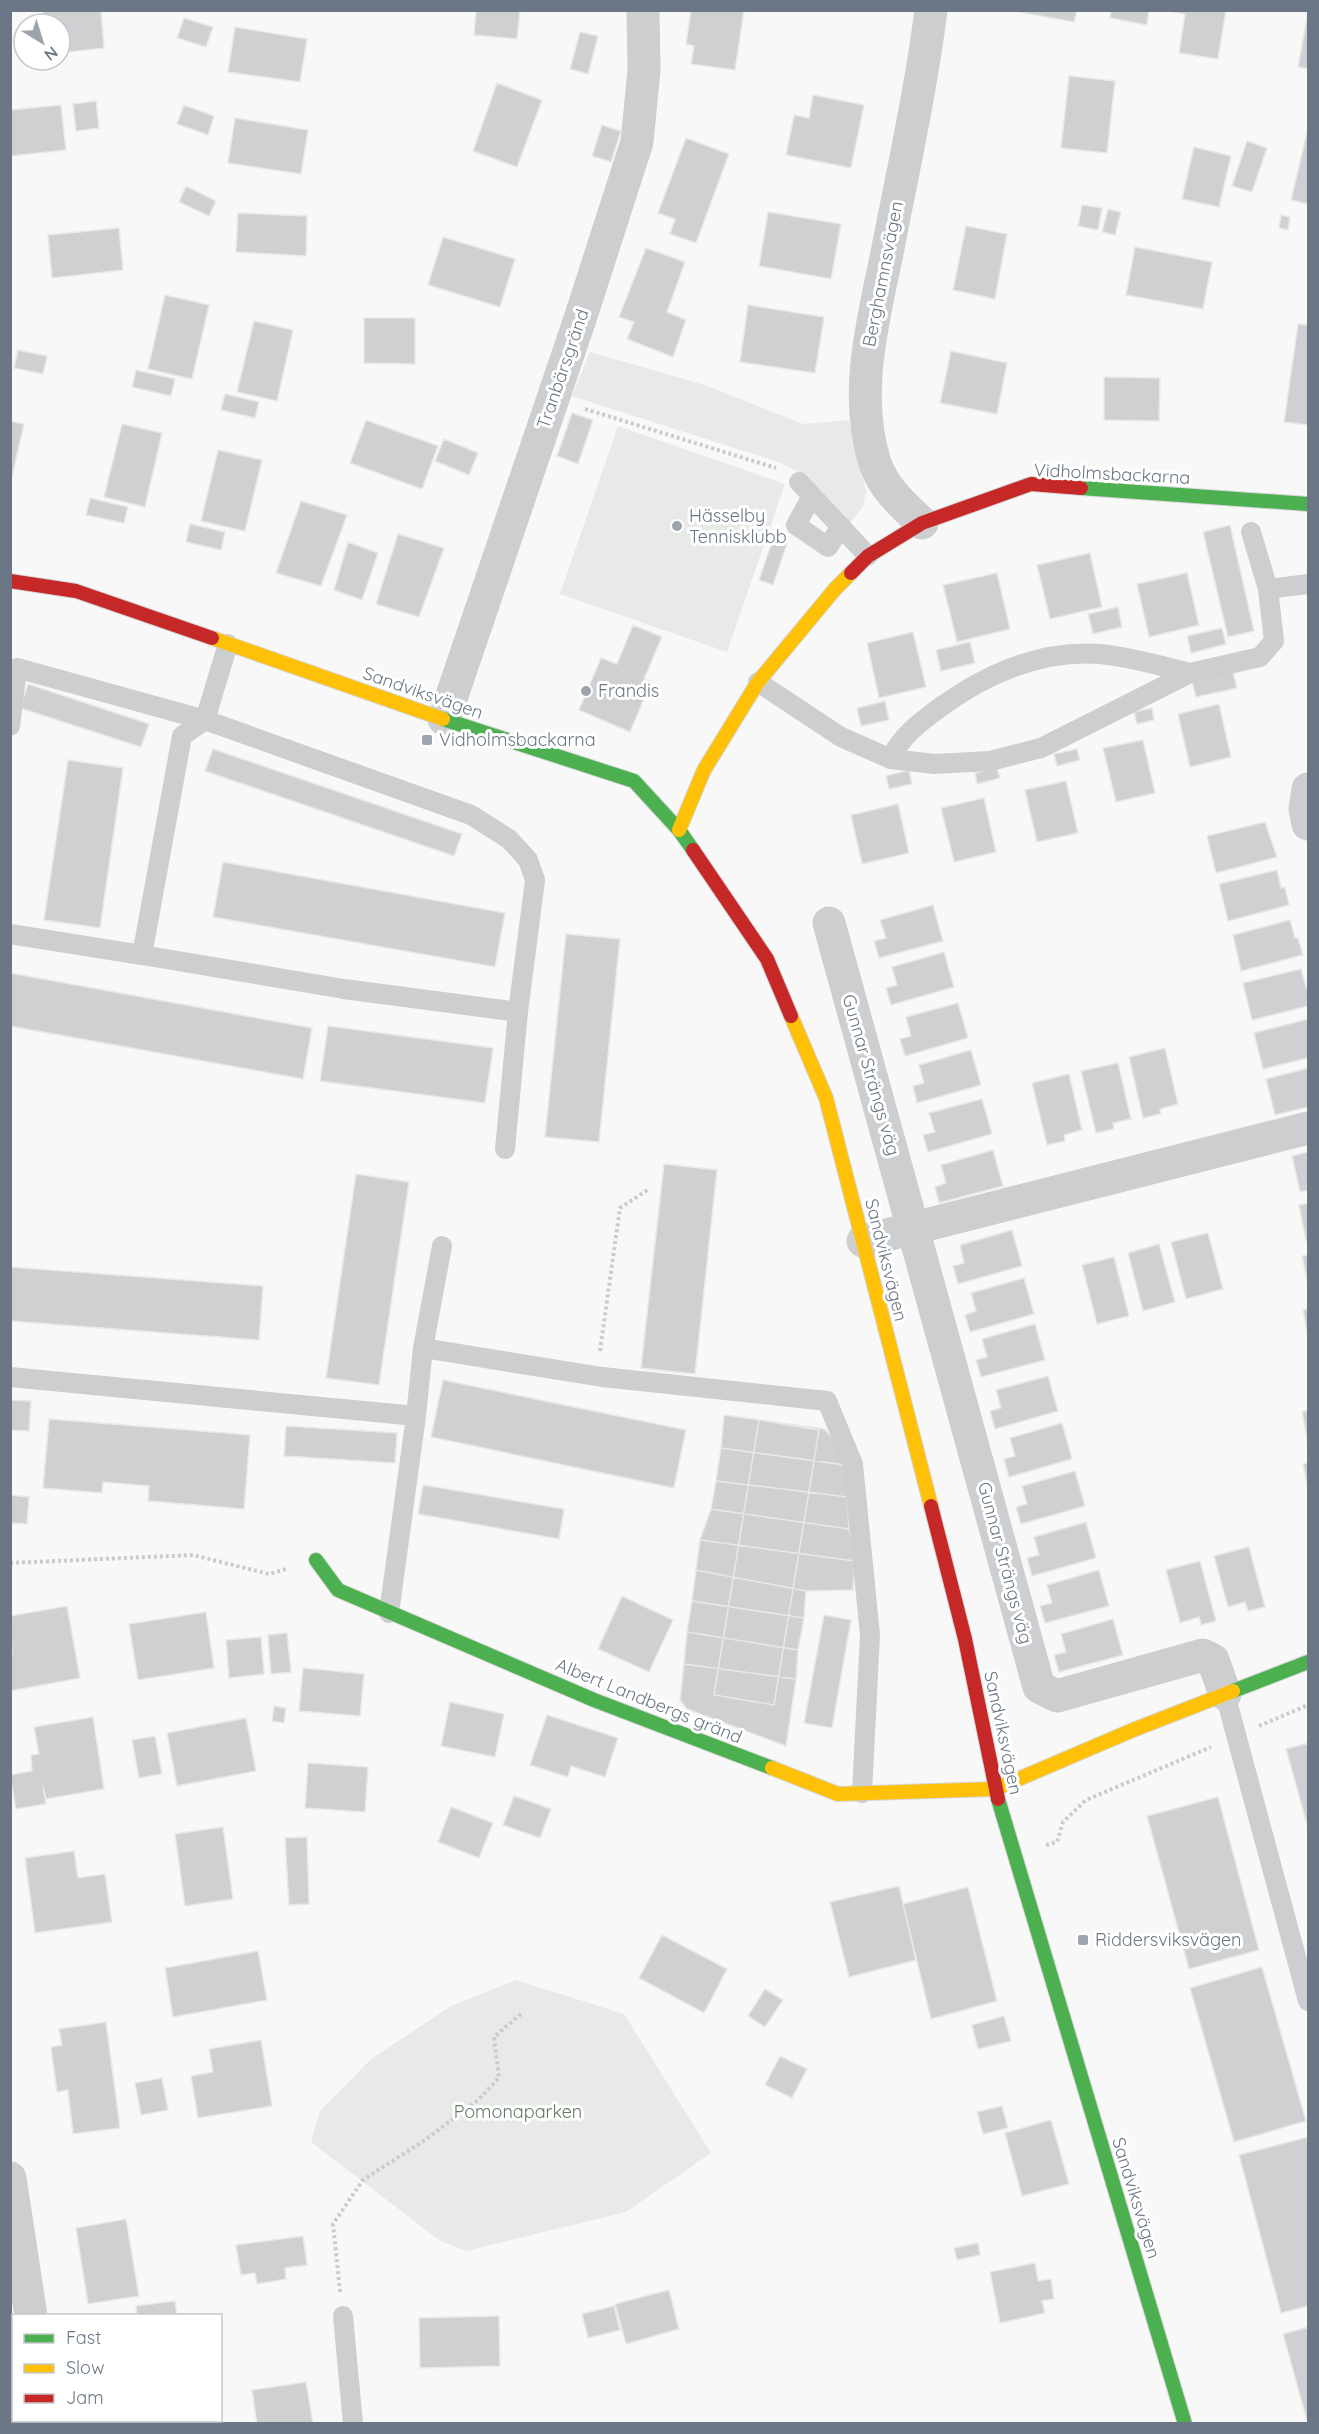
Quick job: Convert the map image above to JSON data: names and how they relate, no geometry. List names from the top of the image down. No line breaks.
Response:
{"streets":{"street":["Berghamnsvägen","Tranbärsgränd","Vidholmsbackarna","Sandviksvägen","Gunnar Strängs väg","Albert Landbergs gränd"]},"crossings":[["Berghamnsvägen","Vidholmsbackarna"],["Tranbärsgränd","Sandviksvägen"],["Vidholmsbackarna","Sandviksvägen"],["Sandviksvägen","Albert Landbergs gränd"]],"parks":["Pomonaparken"],"places":{"other":["Hässelby Tennisklubb","Frandis"],"transit":["Vidholmsbackarna","Riddersviksvägen"]},"legend":["Fast","Slow","Jam"],"north":"bottom right"}
